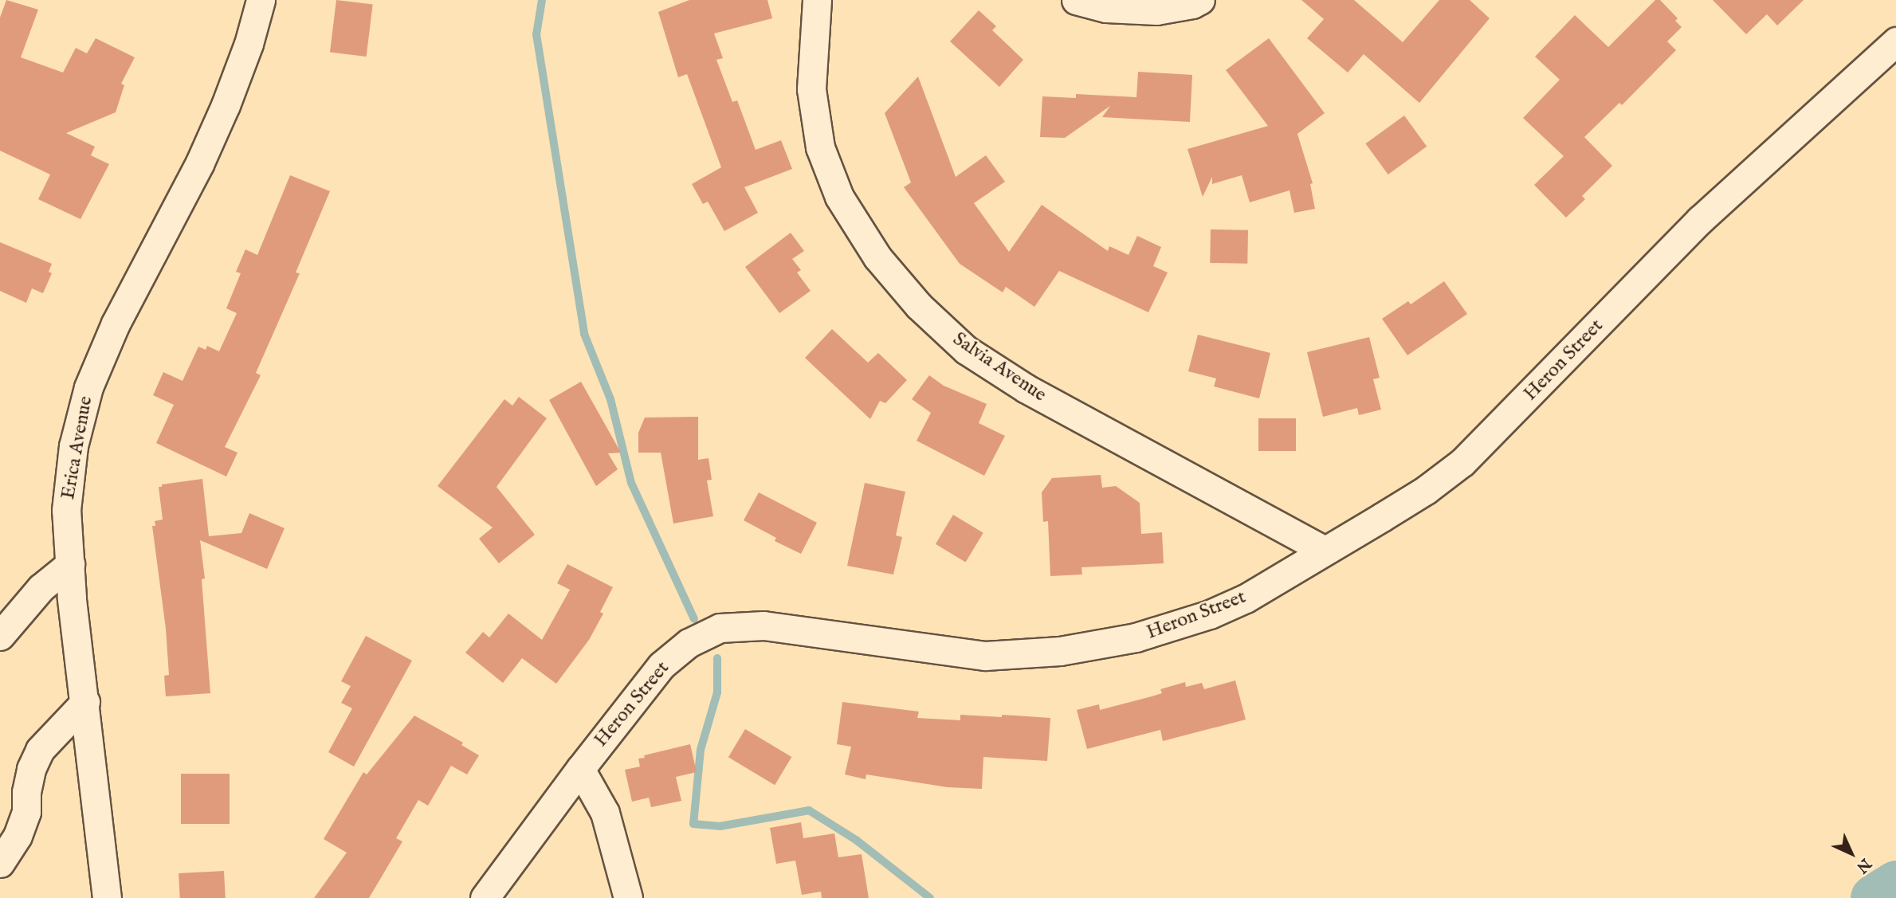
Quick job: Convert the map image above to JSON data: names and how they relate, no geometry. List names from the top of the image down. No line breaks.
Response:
{"streets":{"street":["Heron Street","Salvia Avenue","Erica Avenue"]},"crossings":[["Heron Street","Salvia Avenue"]],"north":"bottom right"}
